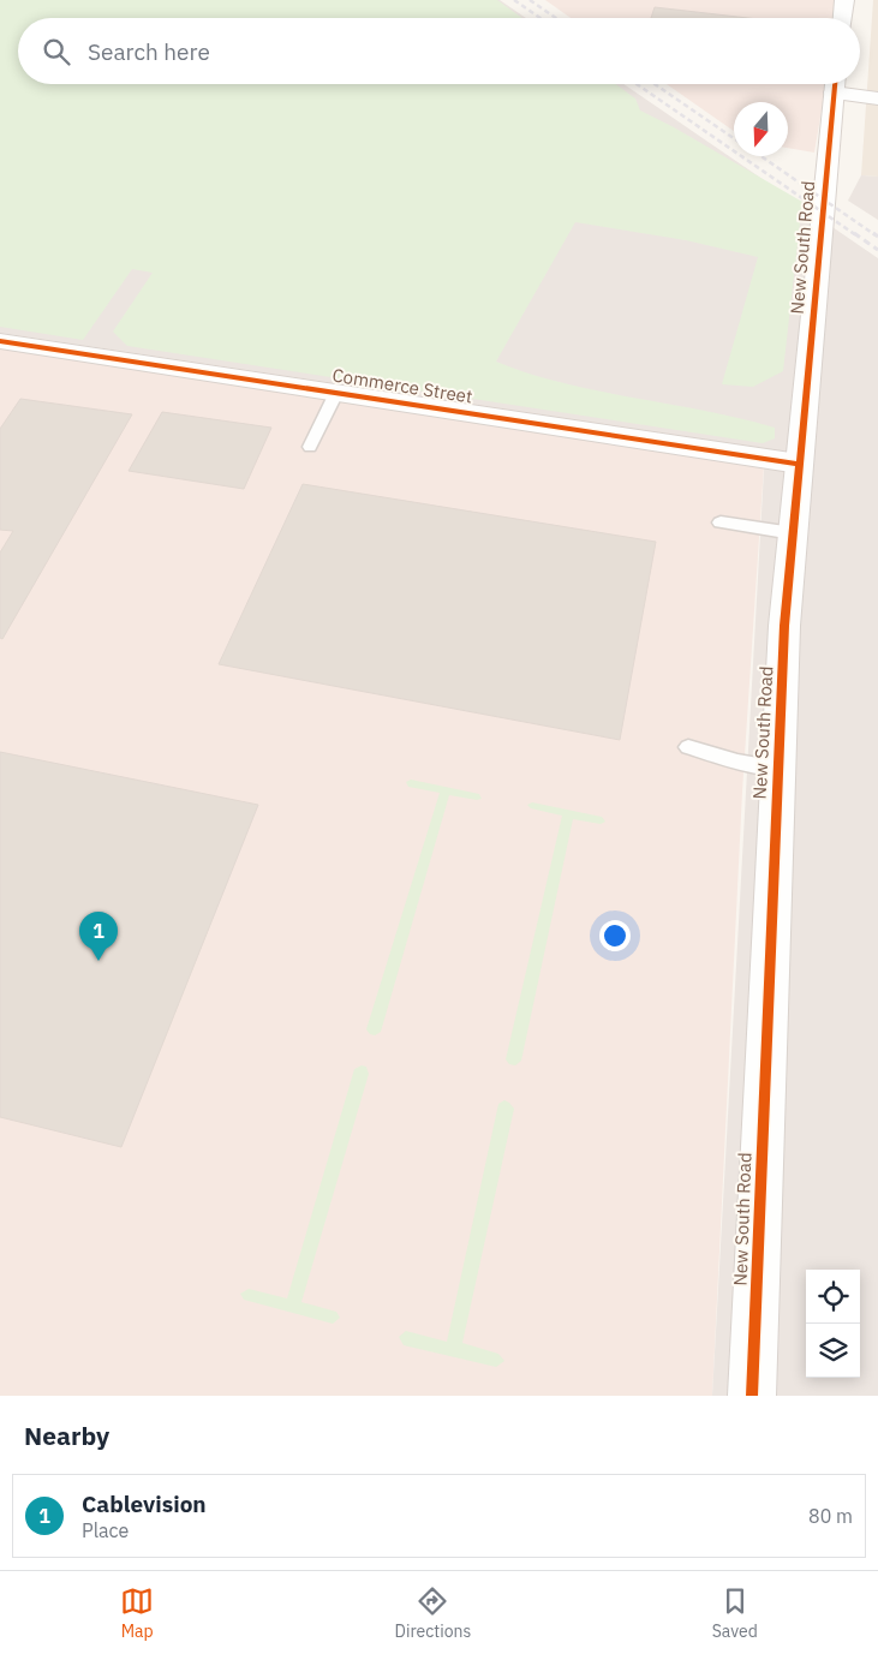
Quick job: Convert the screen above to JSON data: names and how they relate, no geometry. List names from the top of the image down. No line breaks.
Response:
{"streets":{"street":["New South Road","Commerce Street"]},"crossings":[["New South Road","Commerce Street"]],"north":"bottom","page":{"search":"Search here","pins":"1","heading":"Nearby","list":[{"mark":"1","name":"Cablevision","note":"Place","value":"80 m"}],"nav":["Map","Directions","Saved"]}}
